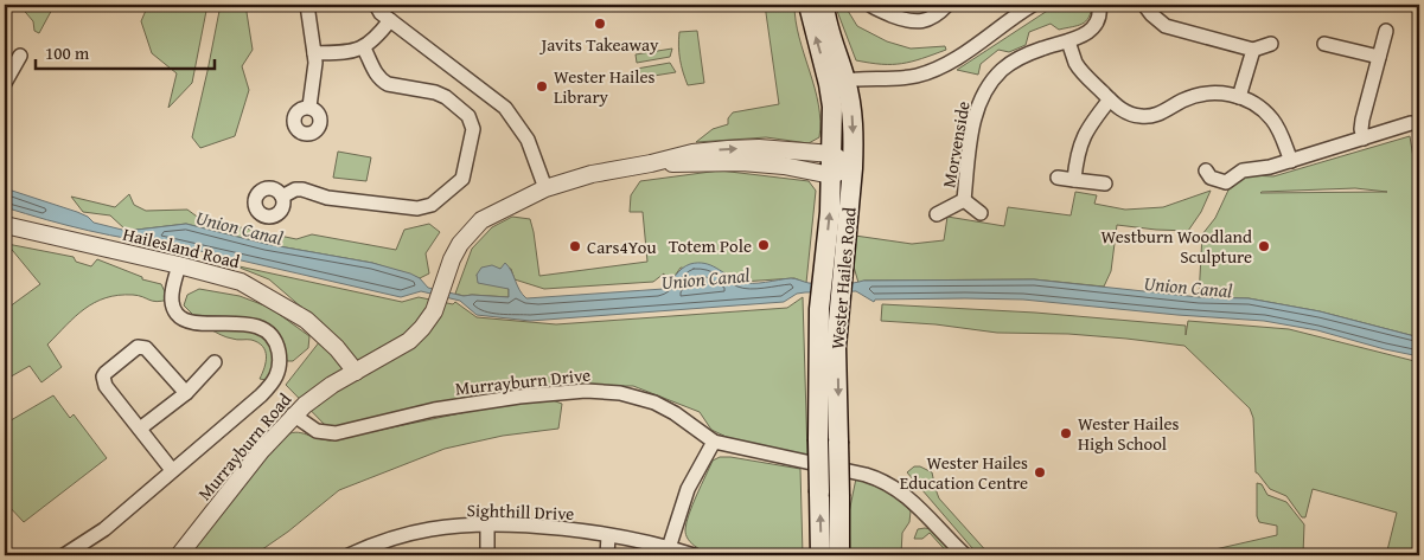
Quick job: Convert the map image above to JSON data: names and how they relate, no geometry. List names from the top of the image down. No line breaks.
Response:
{"streets":{"main road":["Wester Hailes Road"],"street":["Morvenside","Hailesland Road","Murrayburn Drive","Murrayburn Road","Sighthill Drive"]},"crossings":[["Hailesland Road","Murrayburn Road"],["Wester Hailes Road","Murrayburn Road"],["Murrayburn Drive","Murrayburn Road"]],"water":["Union Canal"],"places":["Javits Takeaway","Wester Hailes Library","Totem Pole","Cars4You","Westburn Woodland Sculpture","Wester Hailes High School","Wester Hailes Education Centre"],"scale_bar":"100 m"}
